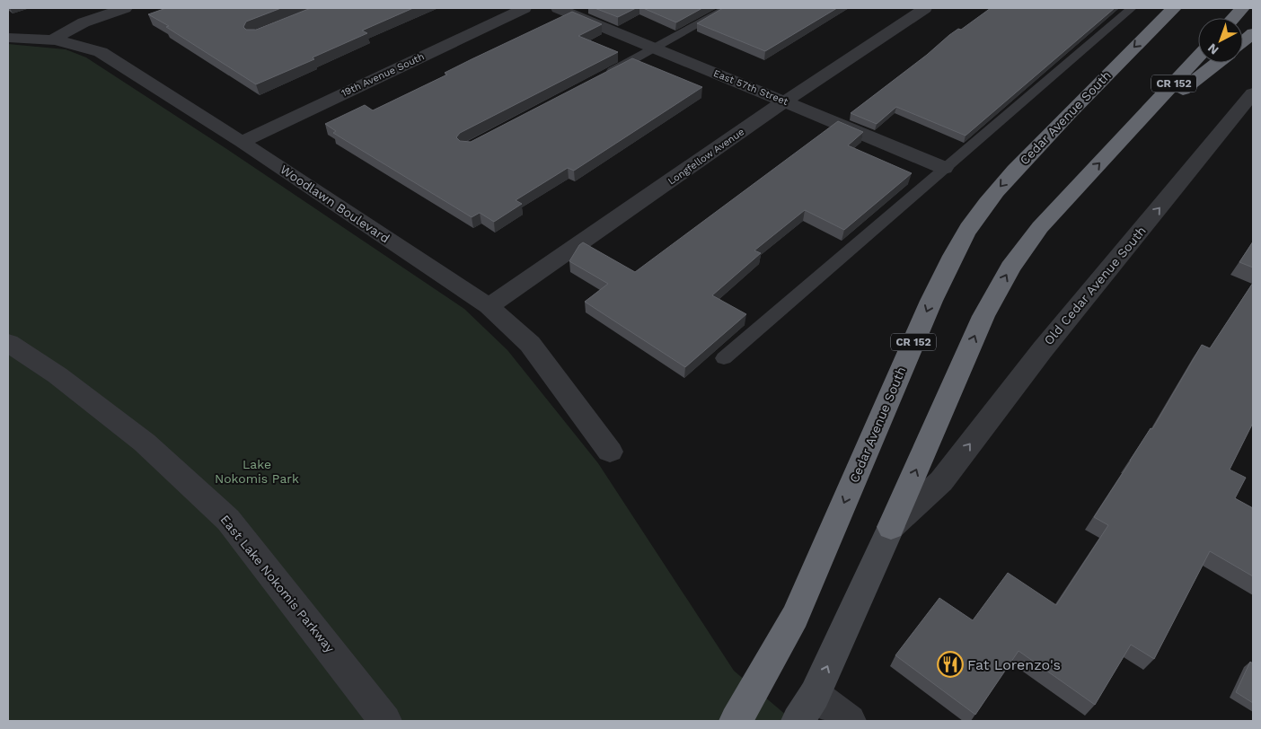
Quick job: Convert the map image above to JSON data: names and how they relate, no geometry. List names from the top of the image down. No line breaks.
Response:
{"streets":{"highway":["CR 152","Cedar Avenue South"],"street":["19th Avenue South","East 57th Street","Longfellow Avenue","Woodlawn Boulevard","Old Cedar Avenue South","East Lake Nokomis Parkway"]},"crossings":[["19th Avenue South","Woodlawn Boulevard"],["CR 152","Old Cedar Avenue South"],["East 57th Street","Longfellow Avenue"],["Longfellow Avenue","Woodlawn Boulevard"]],"one_way":["Old Cedar Avenue South"],"parks":["Lake Nokomis Park"],"places":{"restaurant":["Fat Lorenzo's"]},"north":"bottom left"}
